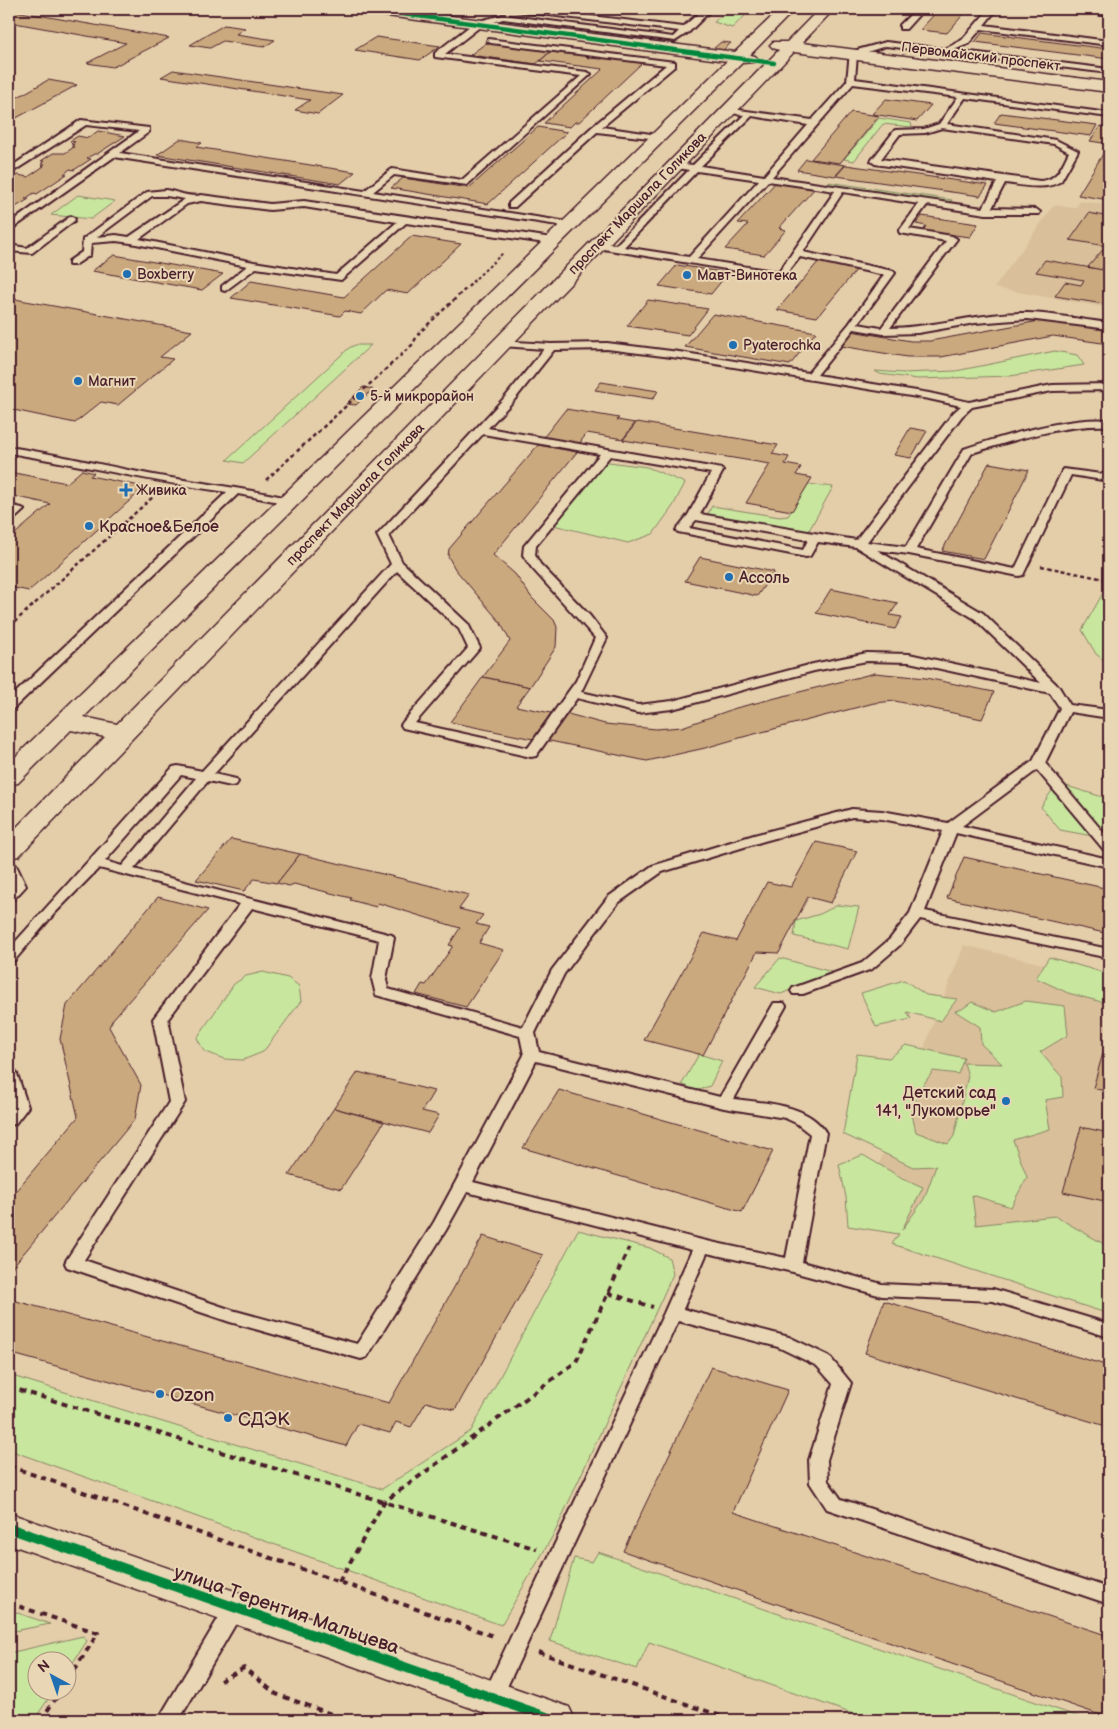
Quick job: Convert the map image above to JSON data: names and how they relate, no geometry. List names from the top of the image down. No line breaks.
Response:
{"streets":{"main road":["проспект Маршала Голикова","улица Терентия Мальцева"],"lane":["Первомайский проспект"]},"places":{"other":["Boxberry","Мавт-Винотека","Pyaterochka","Магнит","5-й микрорайон","Красное&Белое","Ассоль","Детский сад 141, \"Лукоморье\"","Ozon","СДЭК"],"health":["Живика"]},"north":"top left"}
